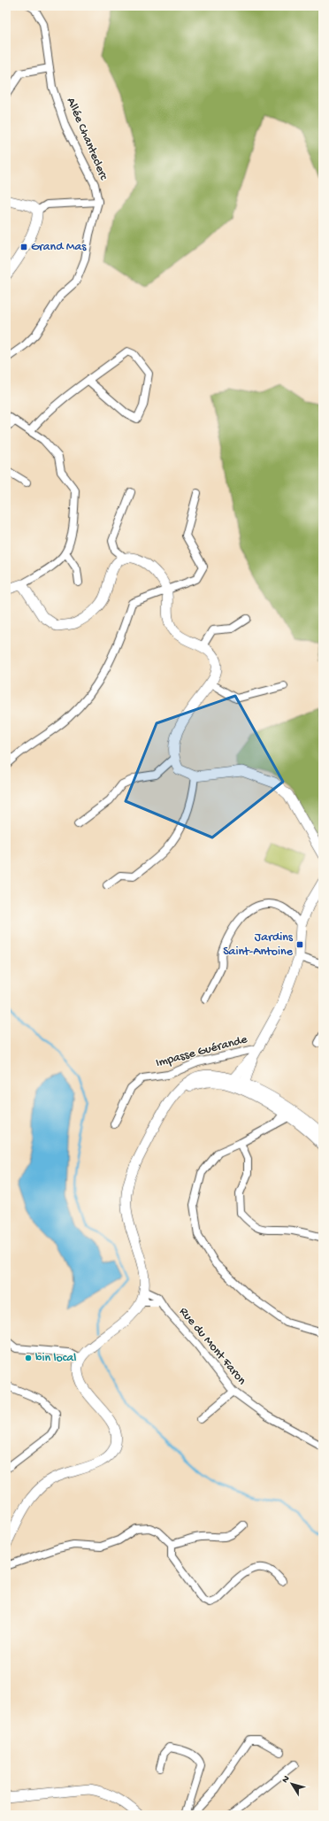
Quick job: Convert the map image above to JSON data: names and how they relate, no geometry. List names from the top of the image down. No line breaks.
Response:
{"streets":{"street":["Allée Chanteclerc","Impasse Guérande","Rue du Mont Faron"]},"places":{"transit":["Grand Mas","Jardins Saint-Antoine"],"other":["bin local"]},"north":"top left"}
